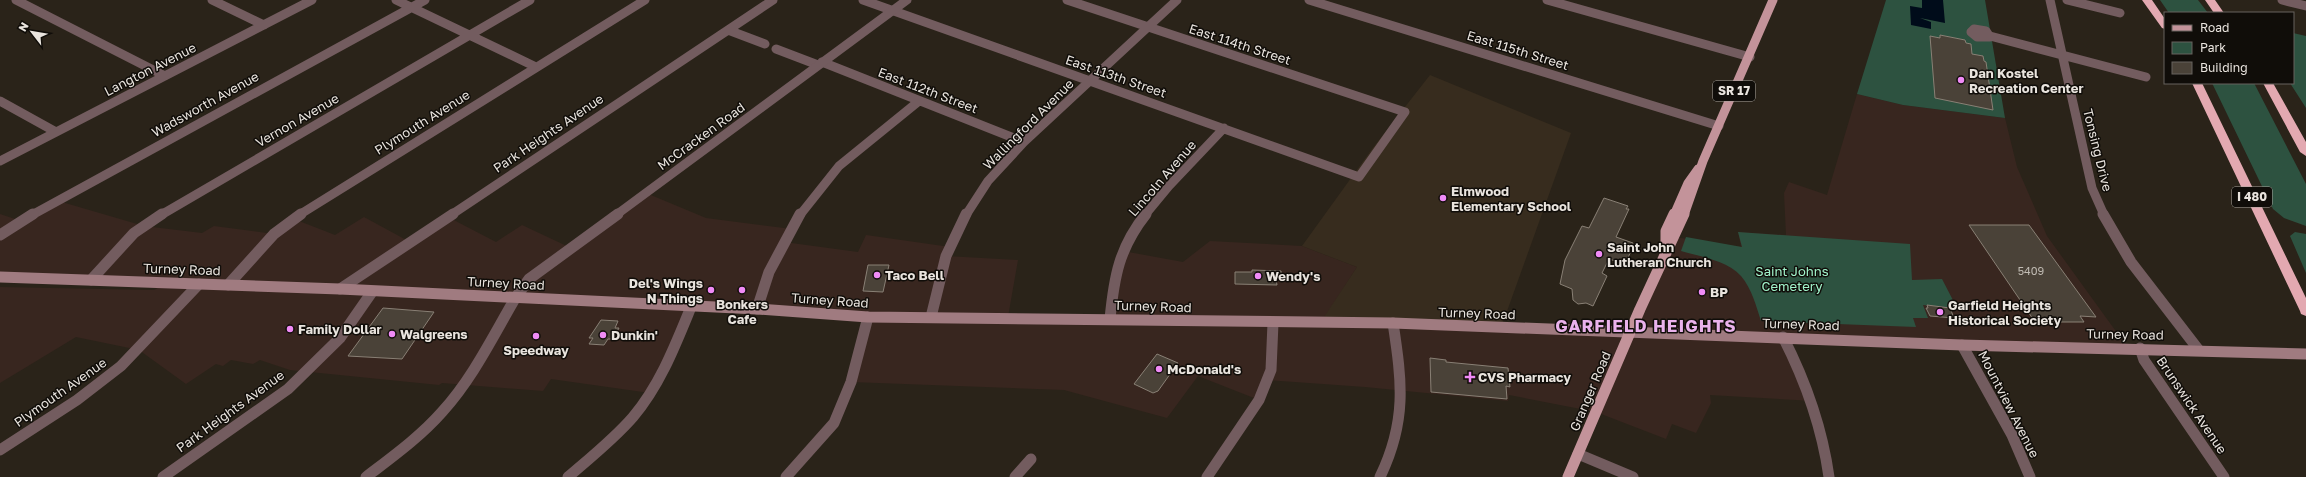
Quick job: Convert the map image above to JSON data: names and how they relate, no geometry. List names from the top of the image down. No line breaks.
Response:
{"streets":{"highway":["I 480"],"main road":["SR 17","Turney Road","Granger Road"],"street":["East 114th Street","East 115th Street","Langton Avenue","East 113th Street","East 112th Street","Wadsworth Avenue","Vernon Avenue","Plymouth Avenue","Wallingford Avenue","Park Heights Avenue","McCracken Road","Tonsing Drive","Lincoln Avenue","Mountview Avenue","Brunswick Avenue"]},"crossings":[["East 114th Street","East 113th Street"],["East 114th Street","Wallingford Avenue"],["East 115th Street","Granger Road"],["East 113th Street","Wallingford Avenue"],["East 113th Street","McCracken Road"],["East 113th Street","Lincoln Avenue"],["East 112th Street","Wallingford Avenue"],["East 112th Street","McCracken Road"],["Vernon Avenue","Turney Road"],["Plymouth Avenue","Turney Road"],["Wallingford Avenue","Turney Road"],["Park Heights Avenue","Turney Road"],["McCracken Road","Turney Road"],["Tonsing Drive","Turney Road"],["Lincoln Avenue","Turney Road"],["Turney Road","Granger Road"],["Turney Road","Mountview Avenue"],["Turney Road","Brunswick Avenue"]],"districts":["GARFIELD HEIGHTS"],"parks":["Saint Johns Cemetery"],"places":{"other":["Dan Kostel Recreation Center","Elmwood Elementary School","Saint John Lutheran Church","Taco Bell","Wendy's","Del's Wings N Things","Bonkers Cafe","BP","Garfield Heights Historical Society","Family Dollar","Walgreens","Dunkin'","Speedway","McDonald's"],"health":["CVS Pharmacy"]},"house_numbers":["5409"],"legend":["Road","Park","Building"],"north":"top left"}
